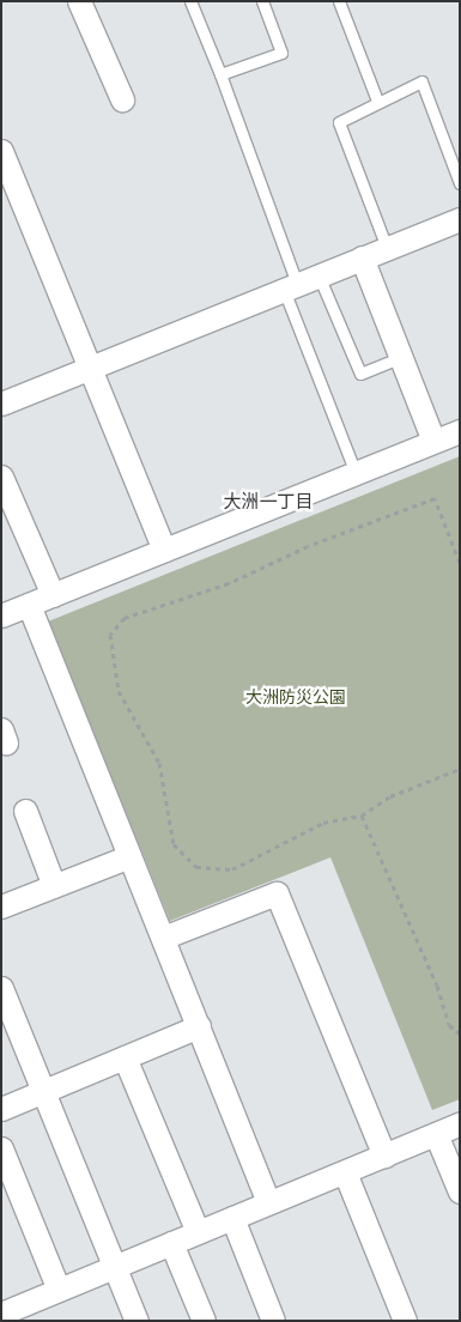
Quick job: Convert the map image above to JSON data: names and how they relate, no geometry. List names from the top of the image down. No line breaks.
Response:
{"districts":["大洲一丁目"],"parks":["大洲防災公園"]}
